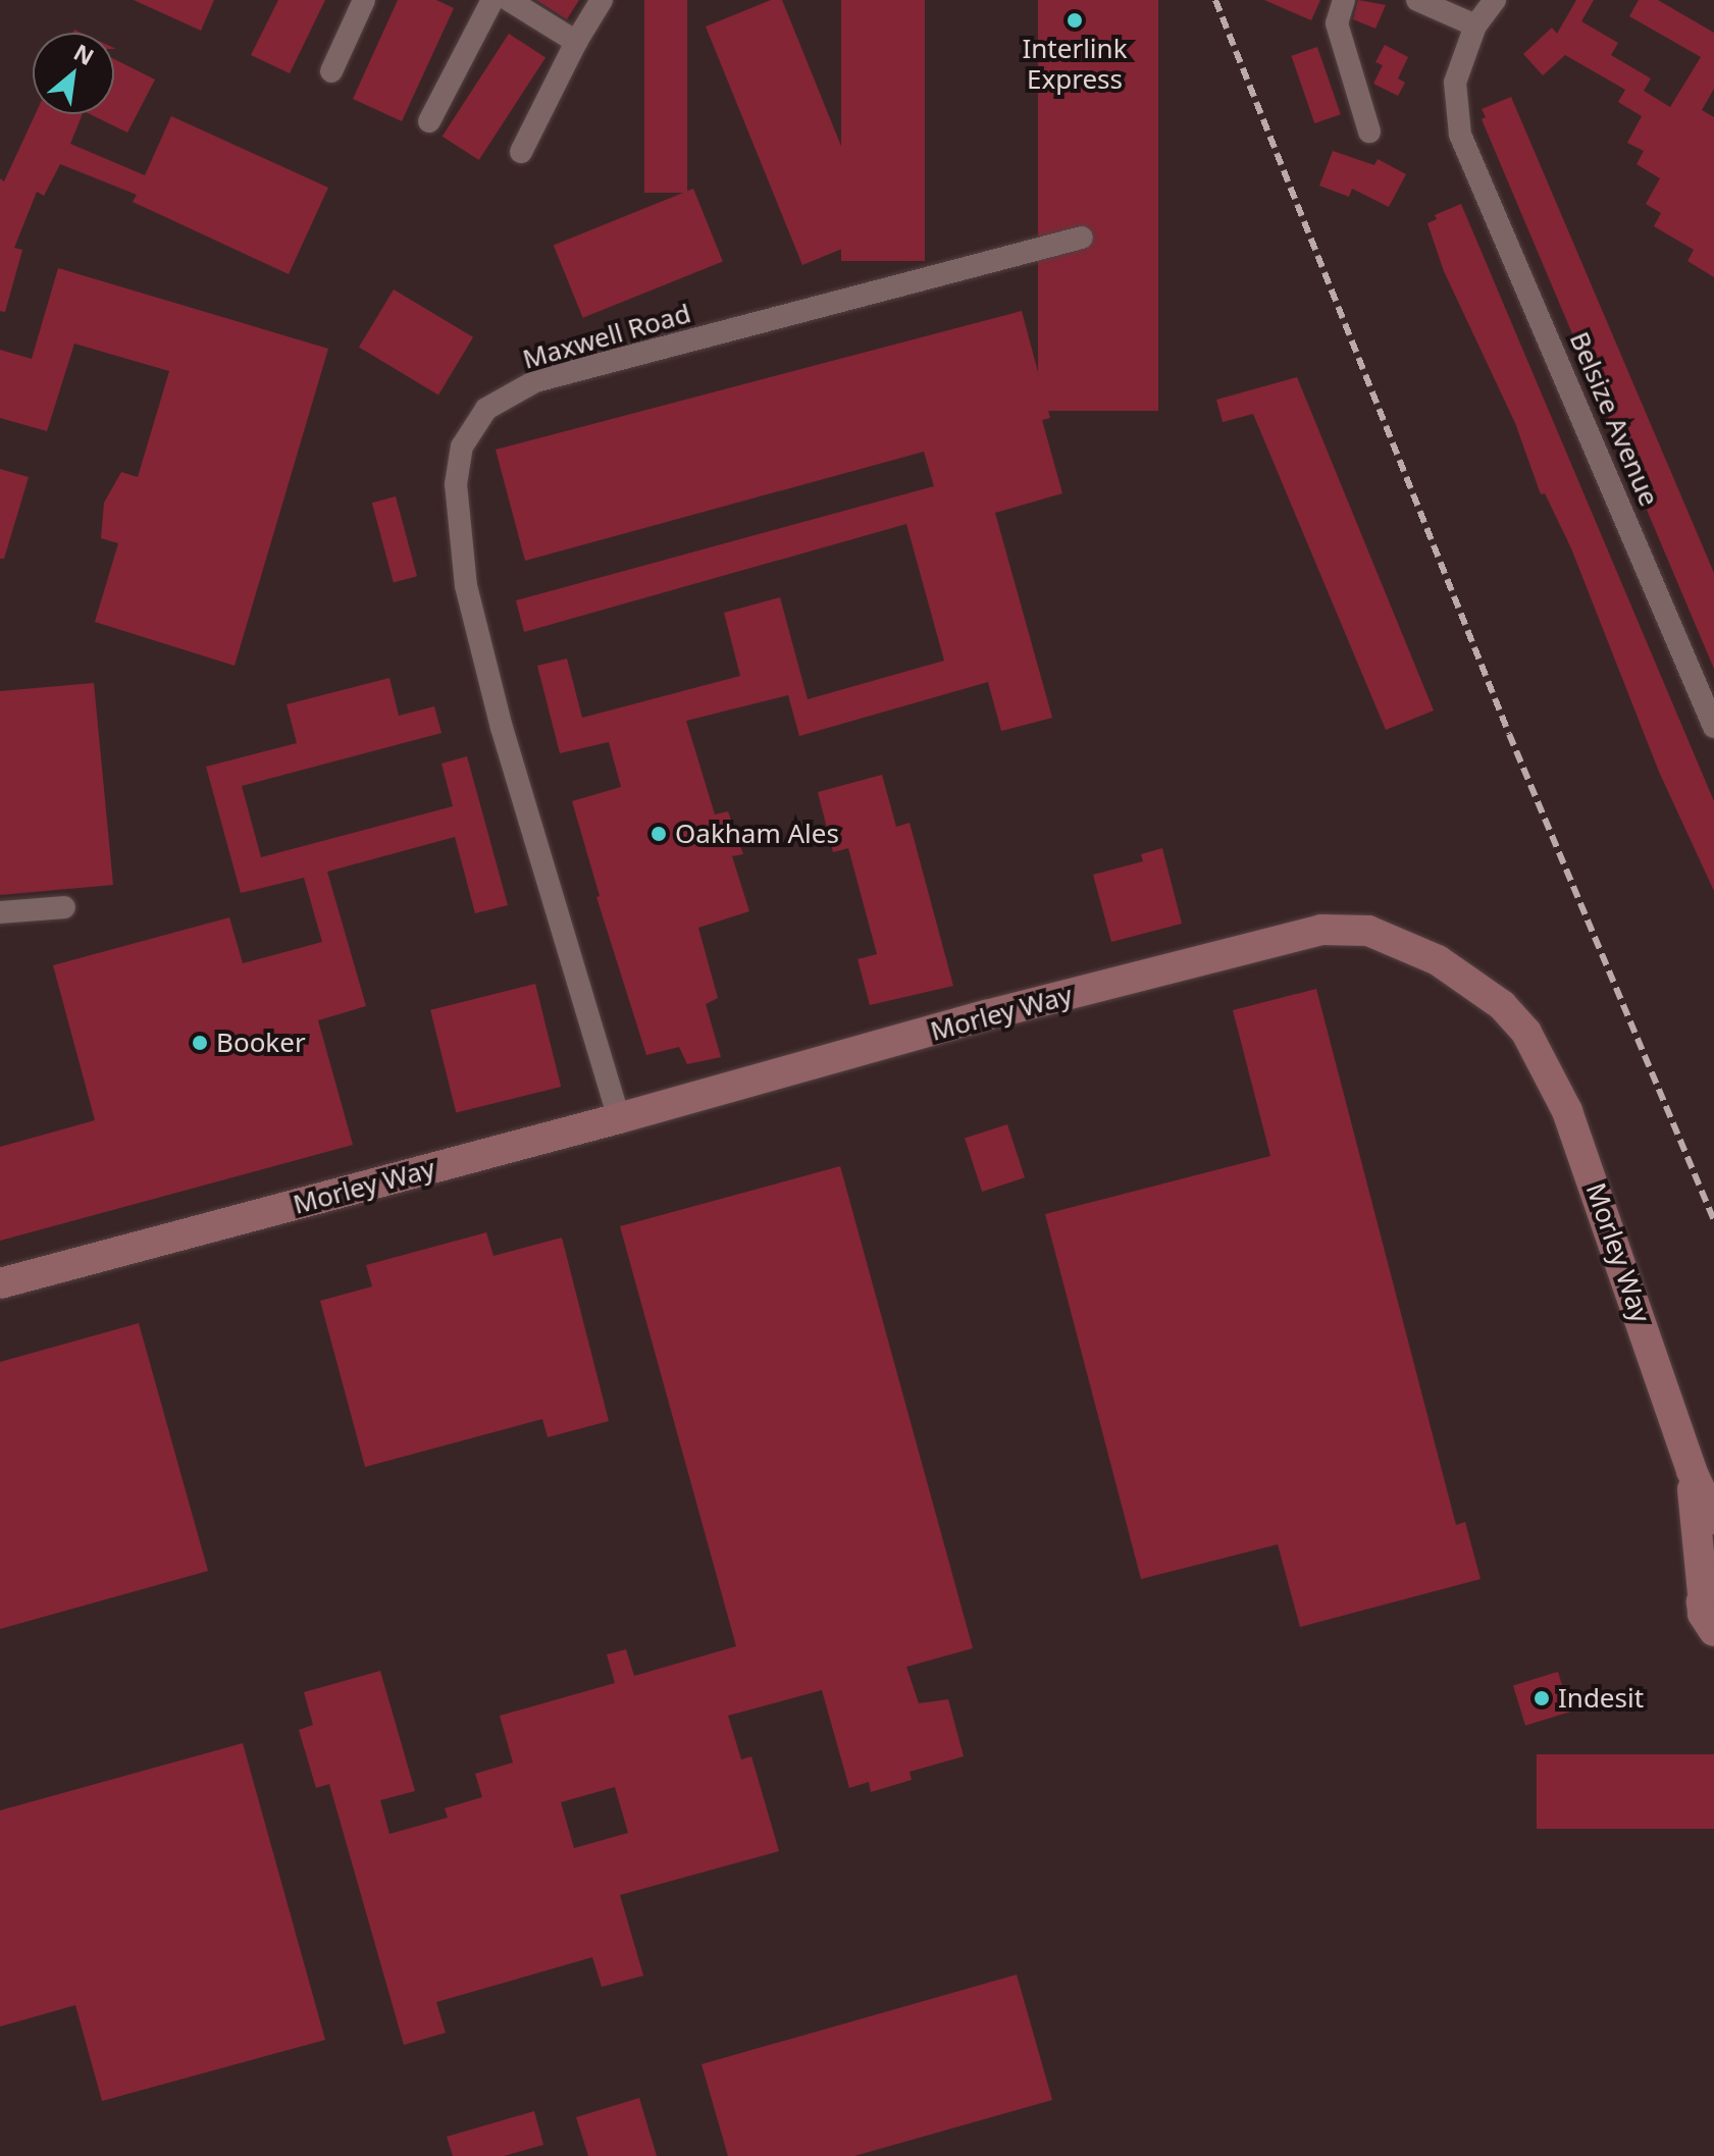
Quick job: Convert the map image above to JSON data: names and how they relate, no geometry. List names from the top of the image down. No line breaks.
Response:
{"streets":{"street":["Maxwell Road","Belsize Avenue","Morley Way"]},"crossings":[["Maxwell Road","Morley Way"]],"places":["Interlink Express","Oakham Ales","Booker","Indesit"],"north":"top right"}
